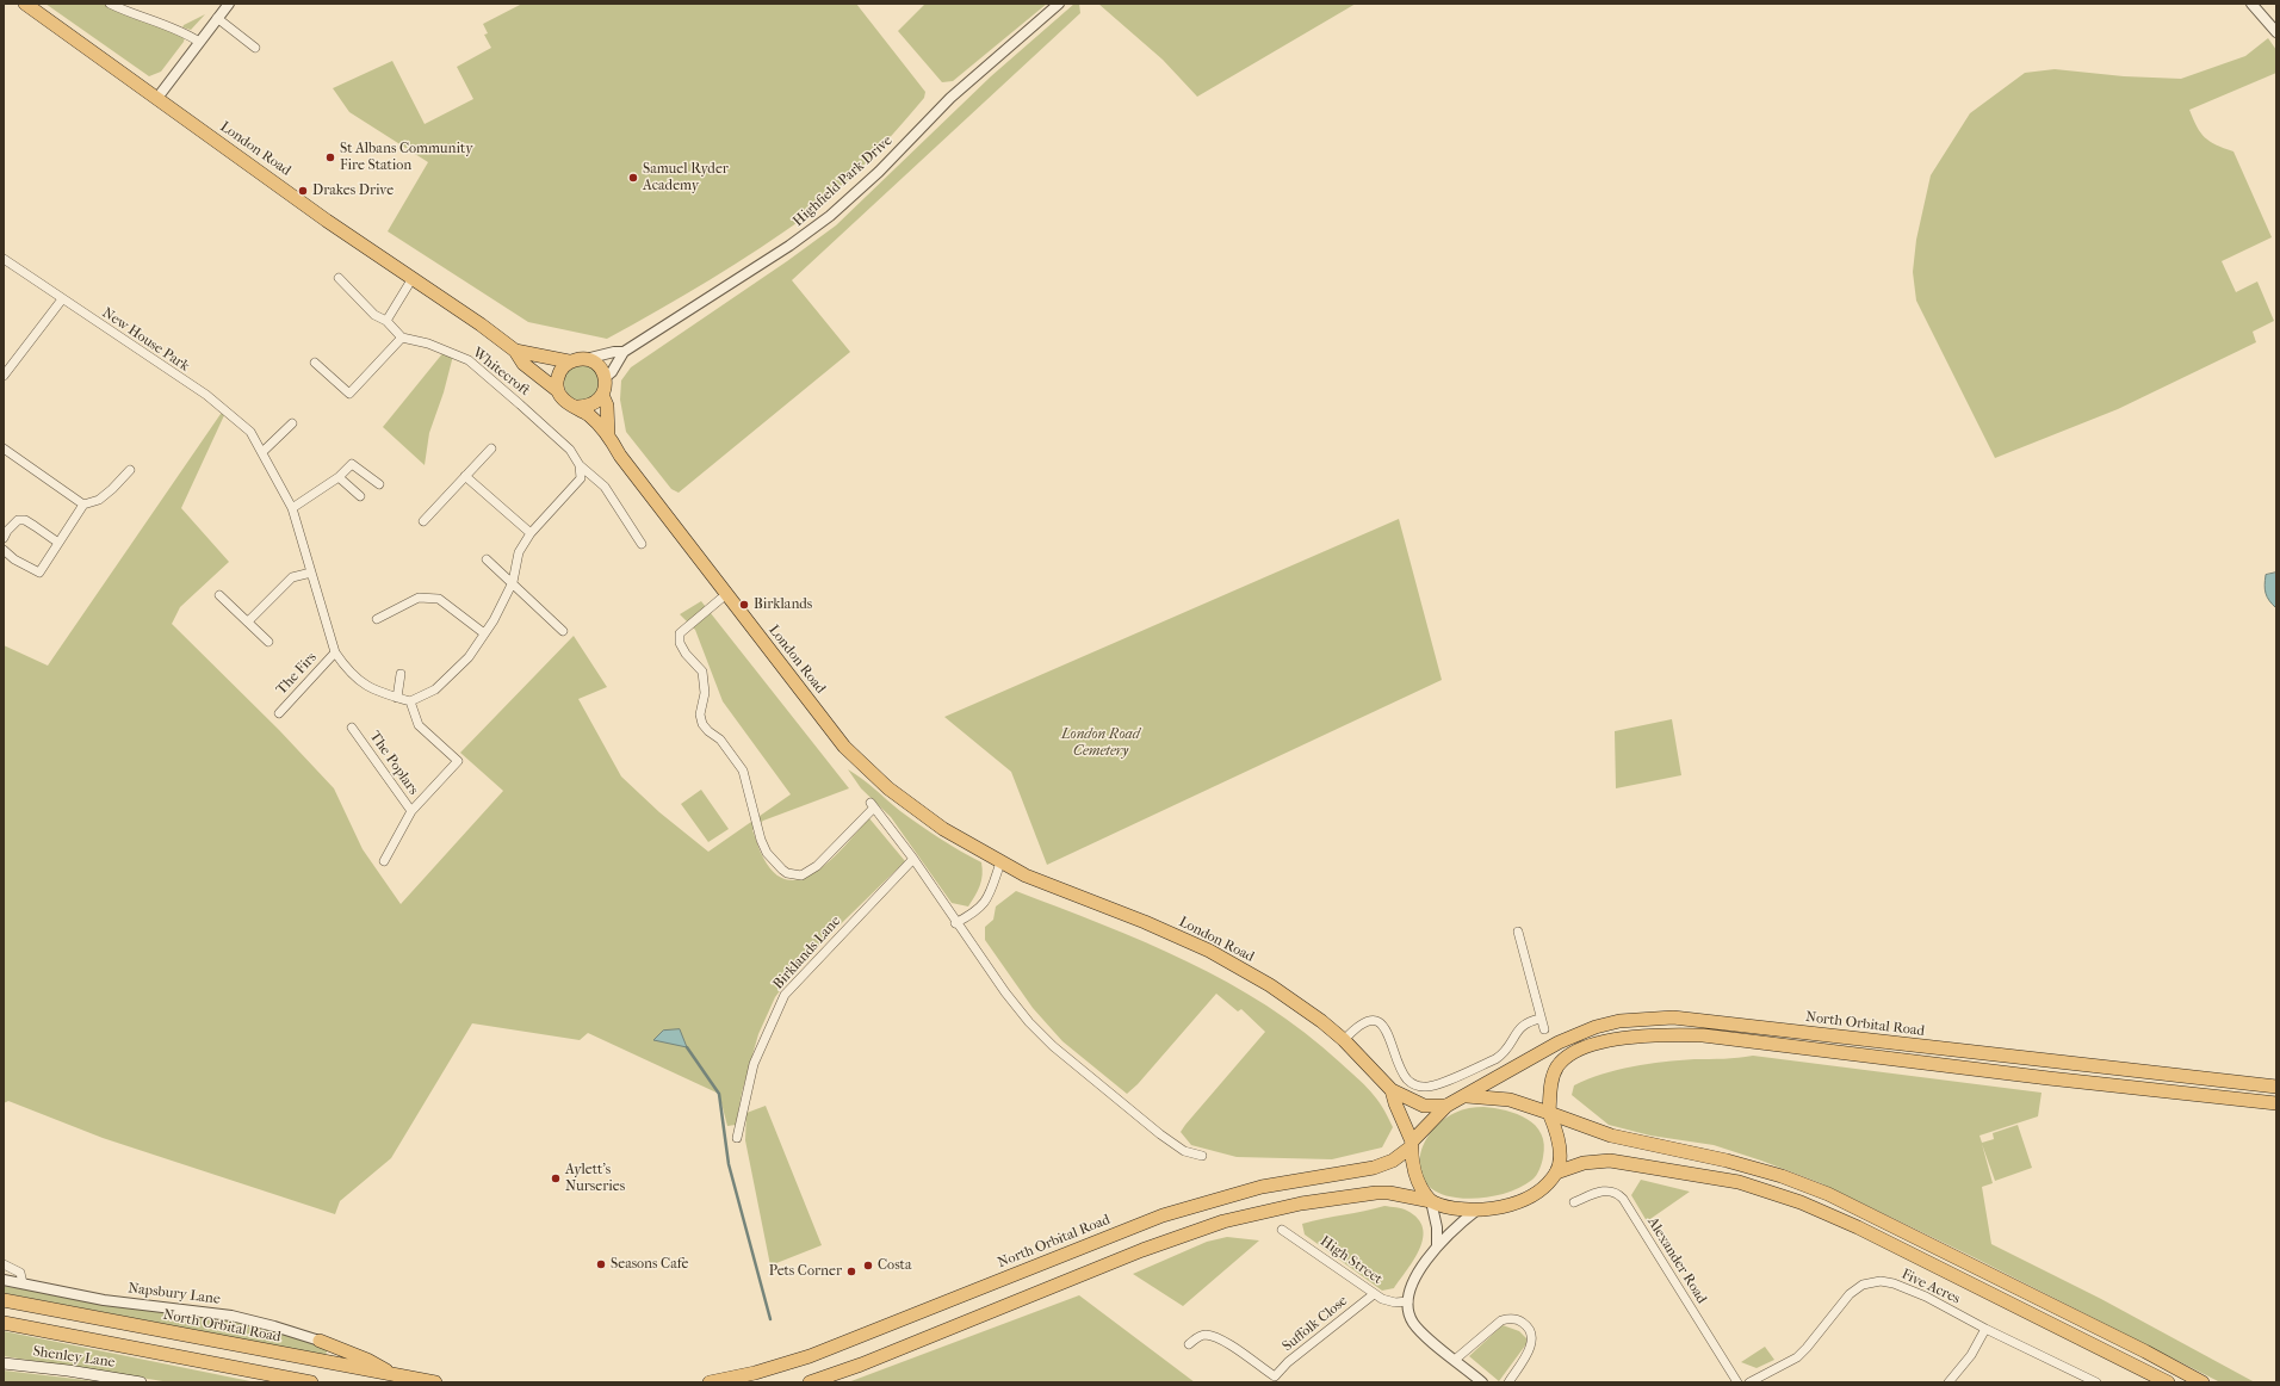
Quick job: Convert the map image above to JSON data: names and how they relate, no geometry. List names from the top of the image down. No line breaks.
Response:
{"streets":{"main road":["London Road","North Orbital Road","Shenley Lane"],"street":["Highfield Park Drive","New House Park","Whitecroft","The Firs","The Poplars","Birklands Lane","High Street","Alexander Road","Five Acres","Napsbury Lane","Suffolk Close"]},"crossings":[["London Road","Highfield Park Drive"],["London Road","North Orbital Road"],["New House Park","The Firs"],["New House Park","The Poplars"],["High Street","Suffolk Close"]],"parks":["London Road Cemetery"],"places":["St Albans Community Fire Station","Samuel Ryder Academy","Drakes Drive","Birklands","Aylett's Nurseries","Seasons Cafe","Costa","Pets Corner"]}
